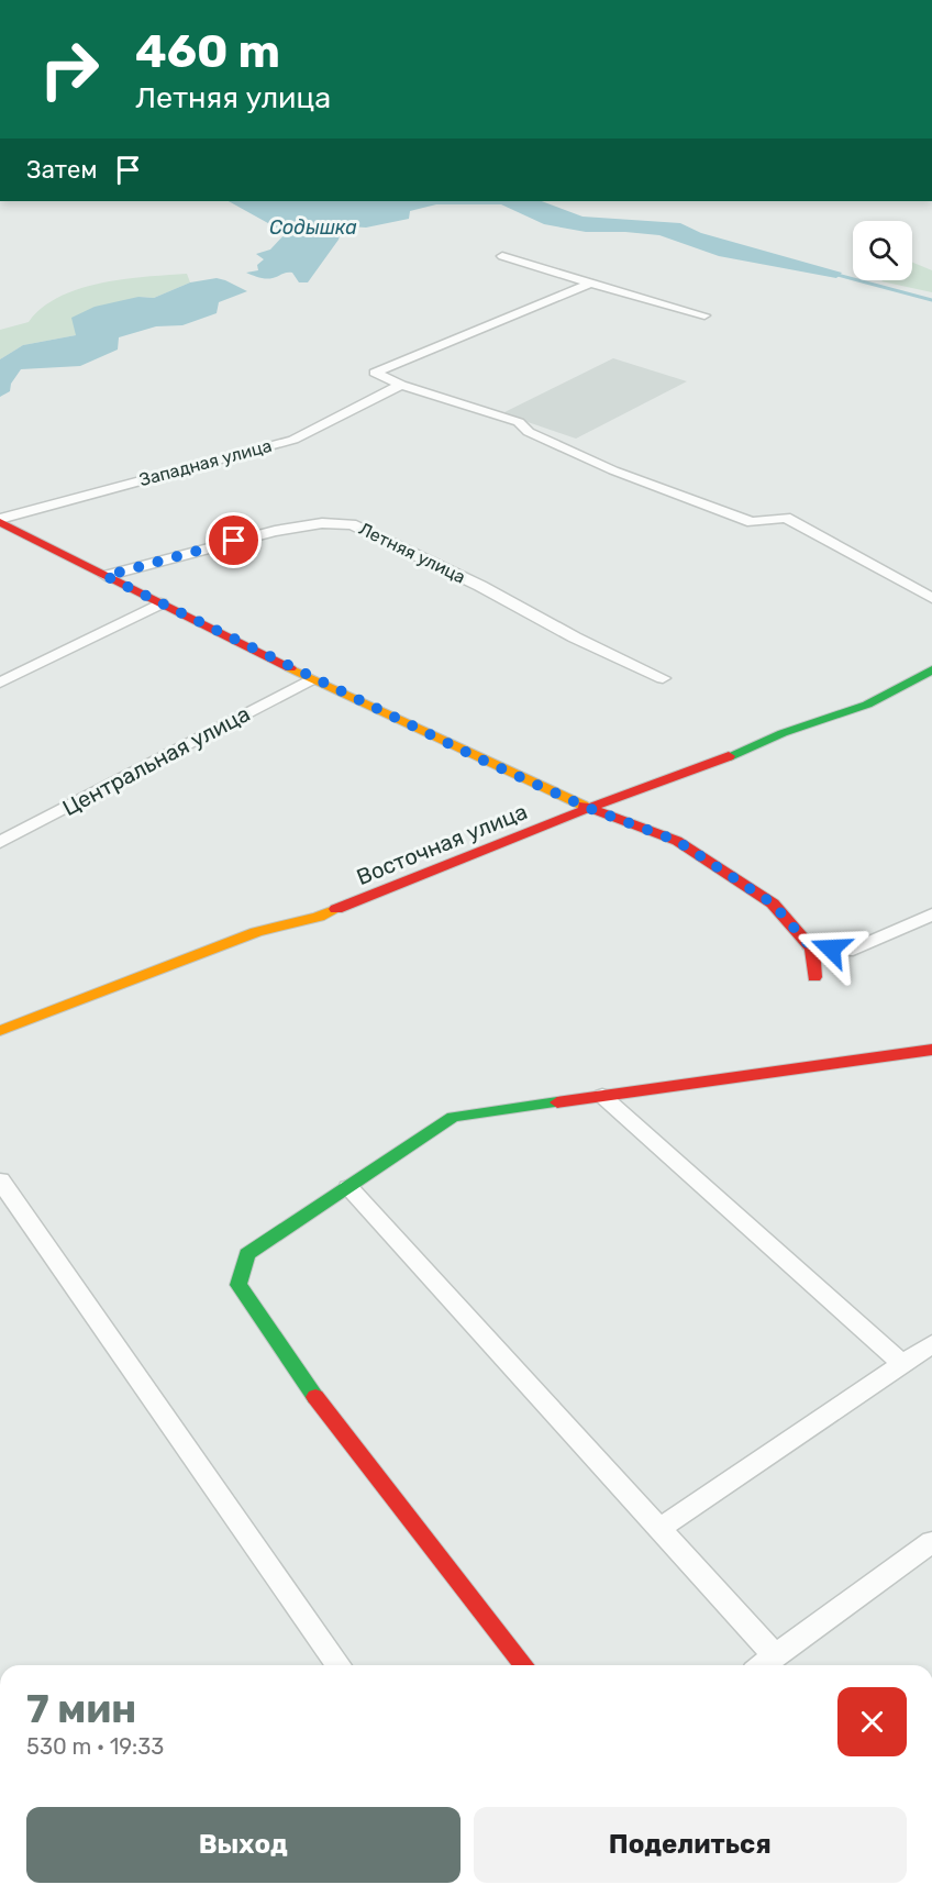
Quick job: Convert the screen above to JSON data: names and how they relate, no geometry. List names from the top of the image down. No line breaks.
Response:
{"streets":{"street":["Западная улица","Летняя улица","Центральная улица","Восточная улица"]},"water":["Содышка"],"page":{"turn":["460 m","Летняя улица"],"then":"Затем","heading":["7 мин","530 m · 19:33"],"buttons":["Выход","Поделиться"]}}
